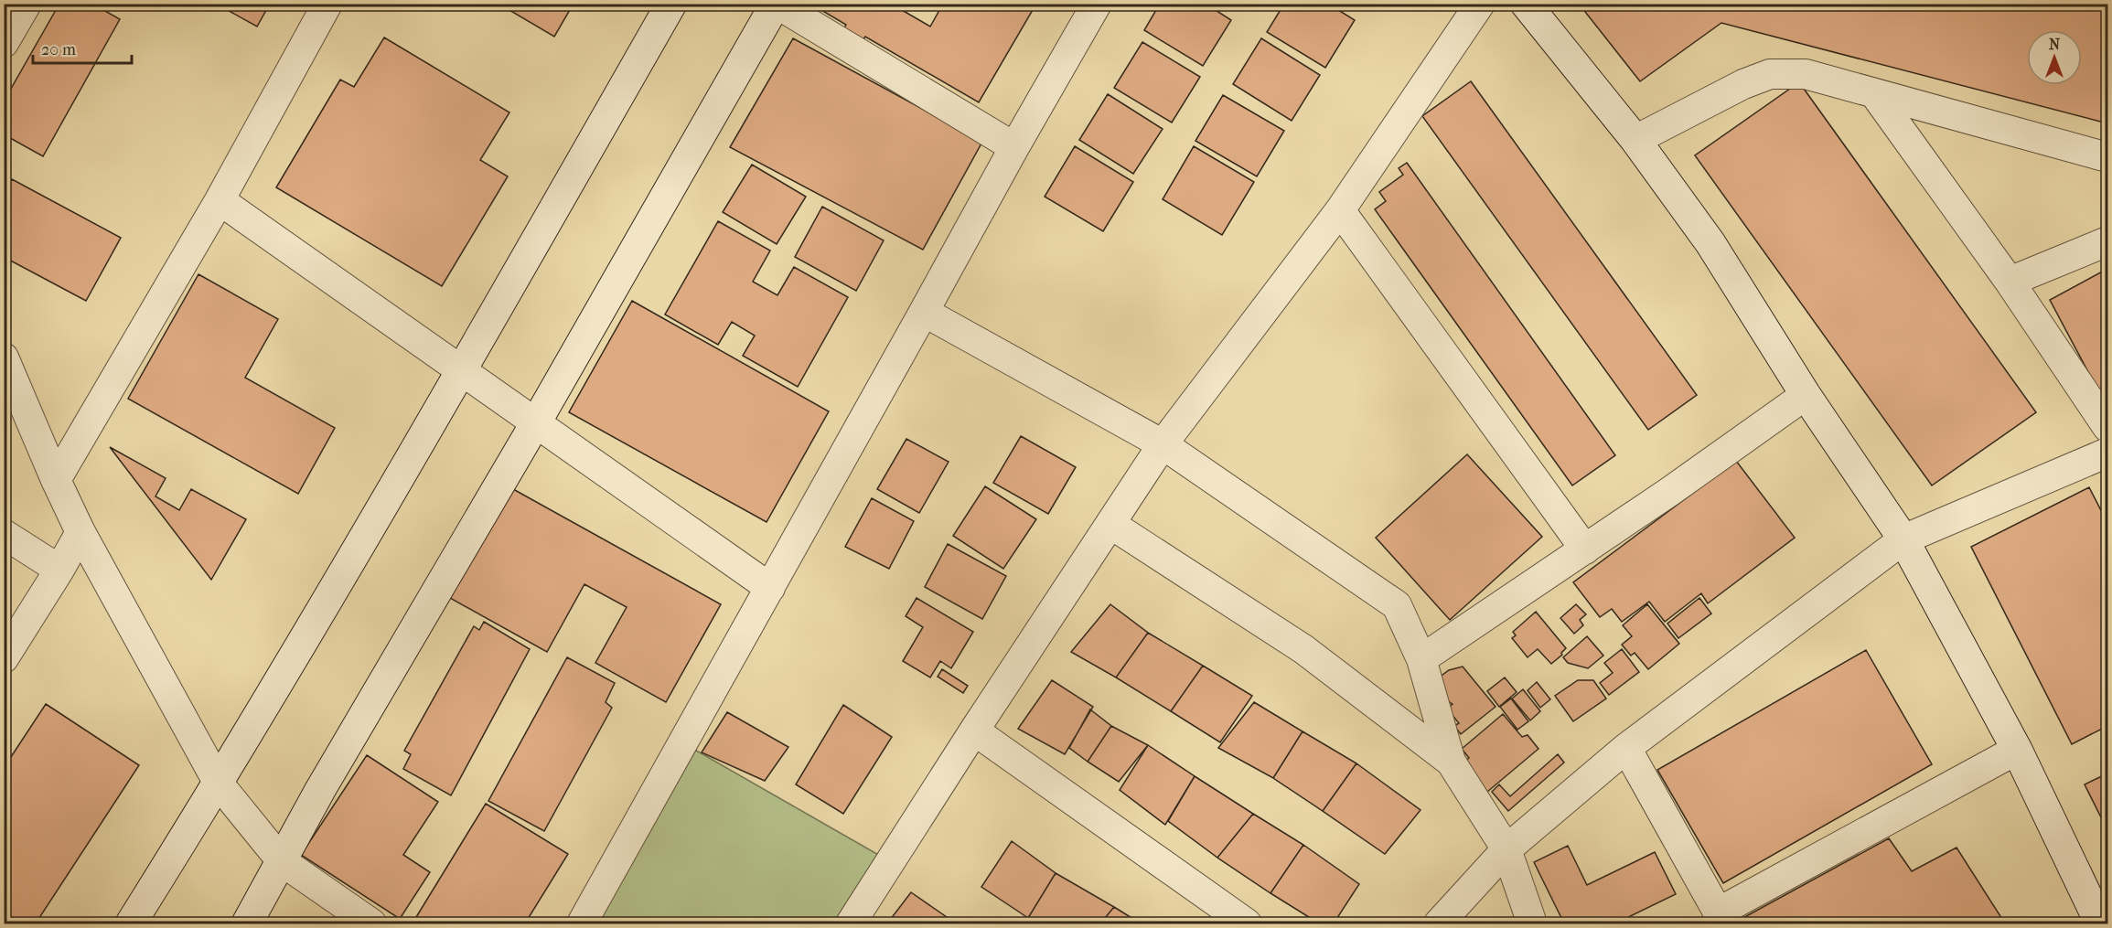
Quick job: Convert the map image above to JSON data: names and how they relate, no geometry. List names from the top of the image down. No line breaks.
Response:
{"scale_bar":"20 m","north":"top"}
